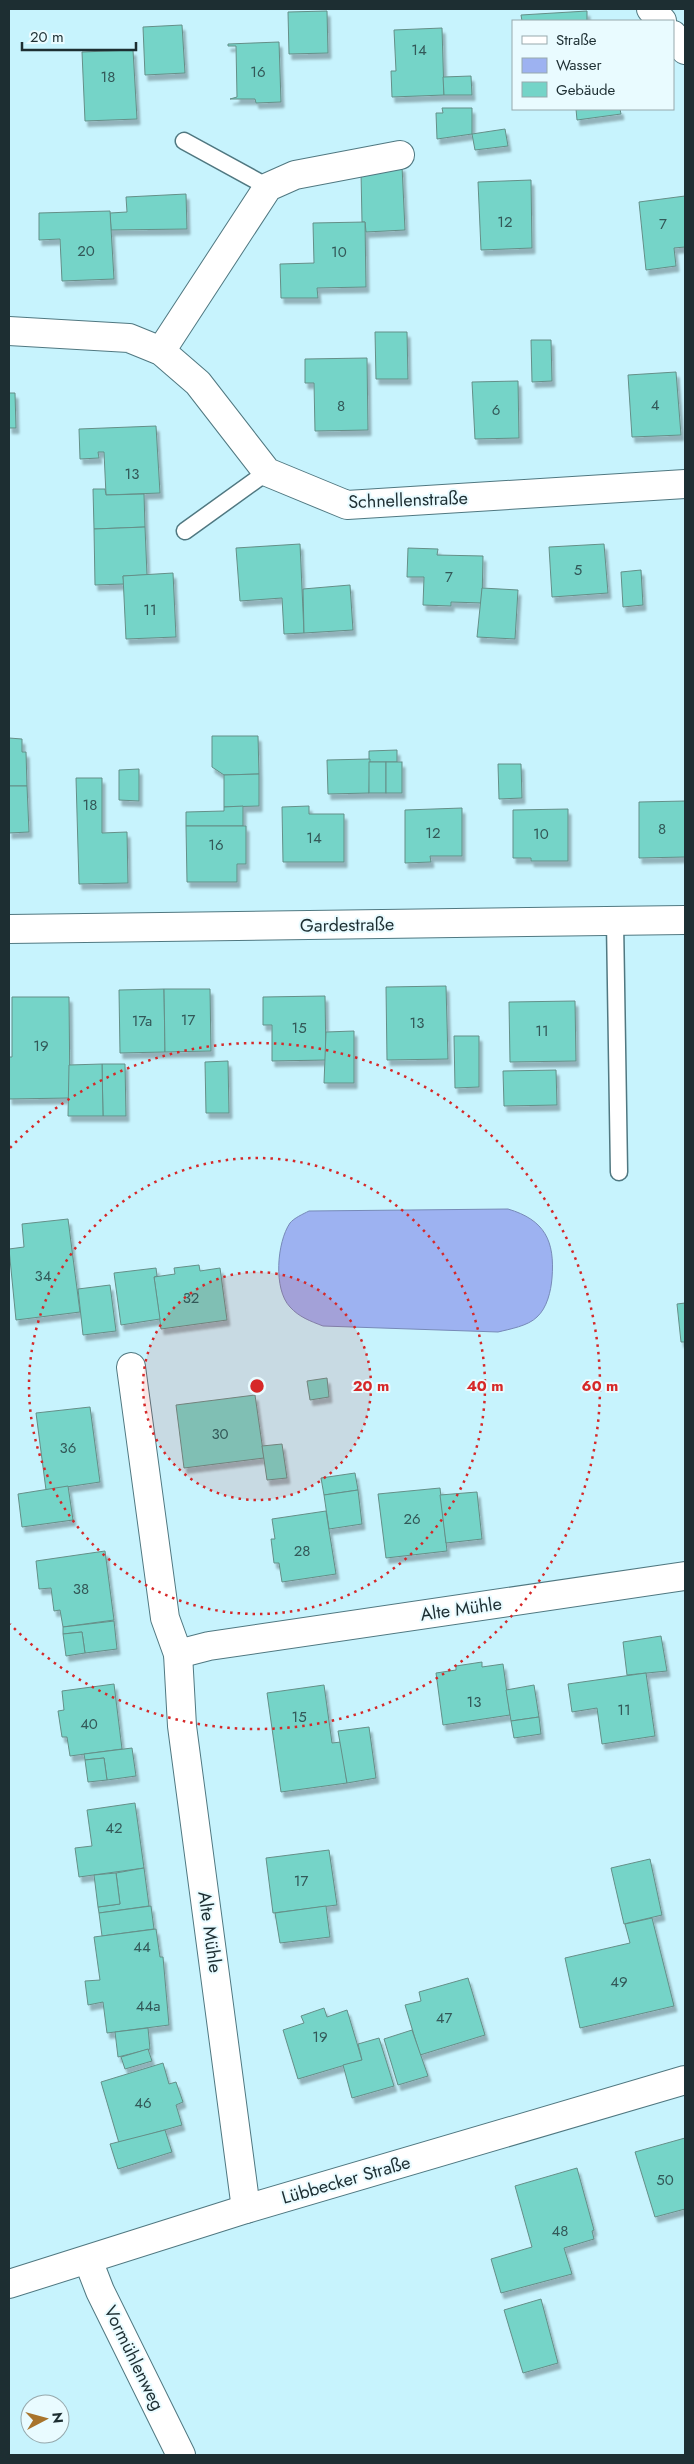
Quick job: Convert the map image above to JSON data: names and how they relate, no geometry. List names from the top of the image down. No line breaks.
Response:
{"streets":{"street":["Schnellenstraße","Gardestraße","Alte Mühle","Lübbecker Straße","Vormühlenweg"]},"crossings":[["Alte Mühle","Lübbecker Straße"],["Lübbecker Straße","Vormühlenweg"]],"house_numbers":["14","16","18","12","7","20","10","4","8","6","13","5","7","11","18","8","12","10","14","16","17","17a","13","15","11","19","34","32","30","36","26","28","38","13","11","15","40","42","17","44","49","44a","47","19","46","50","48"],"legend":["Straße","Wasser","Gebäude"],"scale_bar":"20 m","north":"right","rings":["20 m","40 m","60 m"]}
